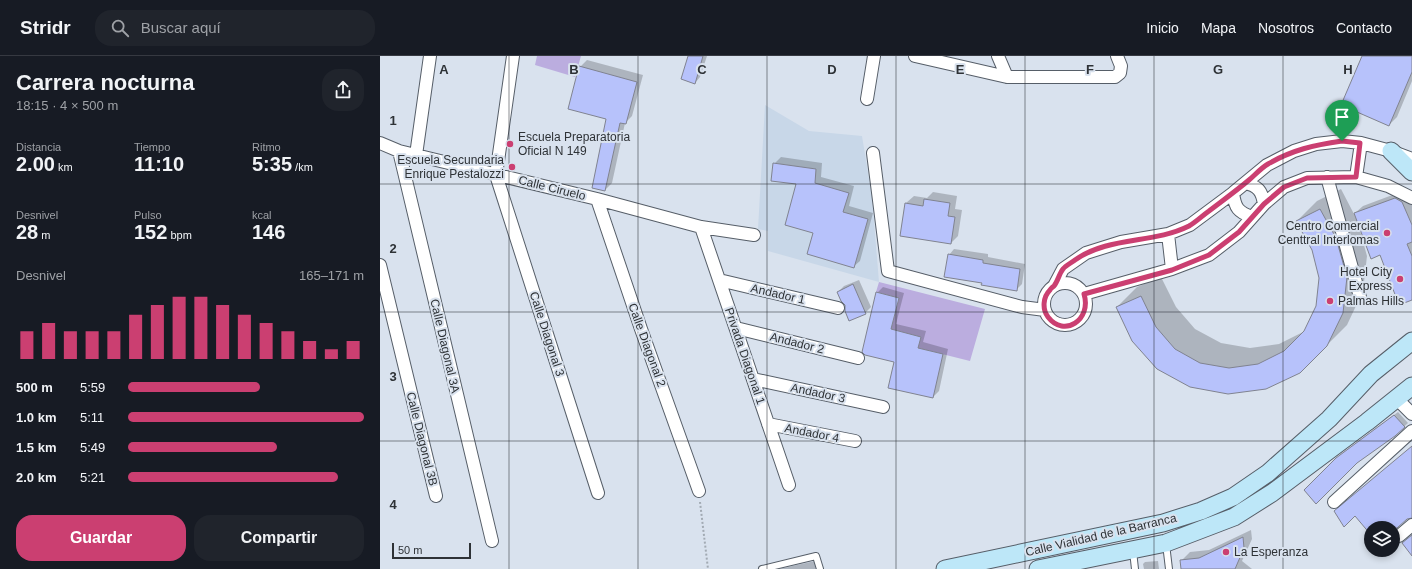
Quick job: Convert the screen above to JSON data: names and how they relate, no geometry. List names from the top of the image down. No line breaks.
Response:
{"streets":{"main road":["Calle Vialidad de la Barranca"],"street":["Calle Ciruelo","Andador 1","Calle Diagonal 3","Andador 2","Calle Diagonal 2","Calle Diagonal 3A","Privada Diagonal 1","Andador 3","Andador 4","Calle Diagonal 3B"]},"crossings":[["Calle Ciruelo","Calle Diagonal 3"],["Calle Ciruelo","Calle Diagonal 2"],["Calle Ciruelo","Calle Diagonal 3A"],["Calle Ciruelo","Privada Diagonal 1"],["Andador 1","Privada Diagonal 1"],["Andador 2","Privada Diagonal 1"],["Privada Diagonal 1","Andador 3"],["Privada Diagonal 1","Andador 4"]],"places":["Escuela Preparatoria Oficial N 149","Escuela Secundaria Enrique Pestalozzi","Centro Comercial Centtral Interlomas","Hotel City Express","Palmas Hills","La Esperanza"],"scale_bar":"50 m","page":{"header":"Stridr","search":"Buscar aquí","nav":["Inicio","Mapa","Nosotros","Contacto"],"heading":["Carrera nocturna","18:15 · 4 × 500 m"],"stats":[["Distancia","2.00 km"],["Tiempo","11:10"],["Ritmo","5:35 /km"],["Desnivel","28 m"],["Pulso","152 bpm"],["kcal","146"]],"chart":["Desnivel","165–171 m"],"list":[{"name":"500 m","note":"5:59"},{"name":"1.0 km","note":"5:11"},{"name":"1.5 km","note":"5:49"},{"name":"2.0 km","note":"5:21"}],"buttons":["Guardar","Compartir"],"scale":"50 m"},"grid":{"columns":["A","B","C","D","E","F","G","H"],"rows":["1","2","3","4"]}}
